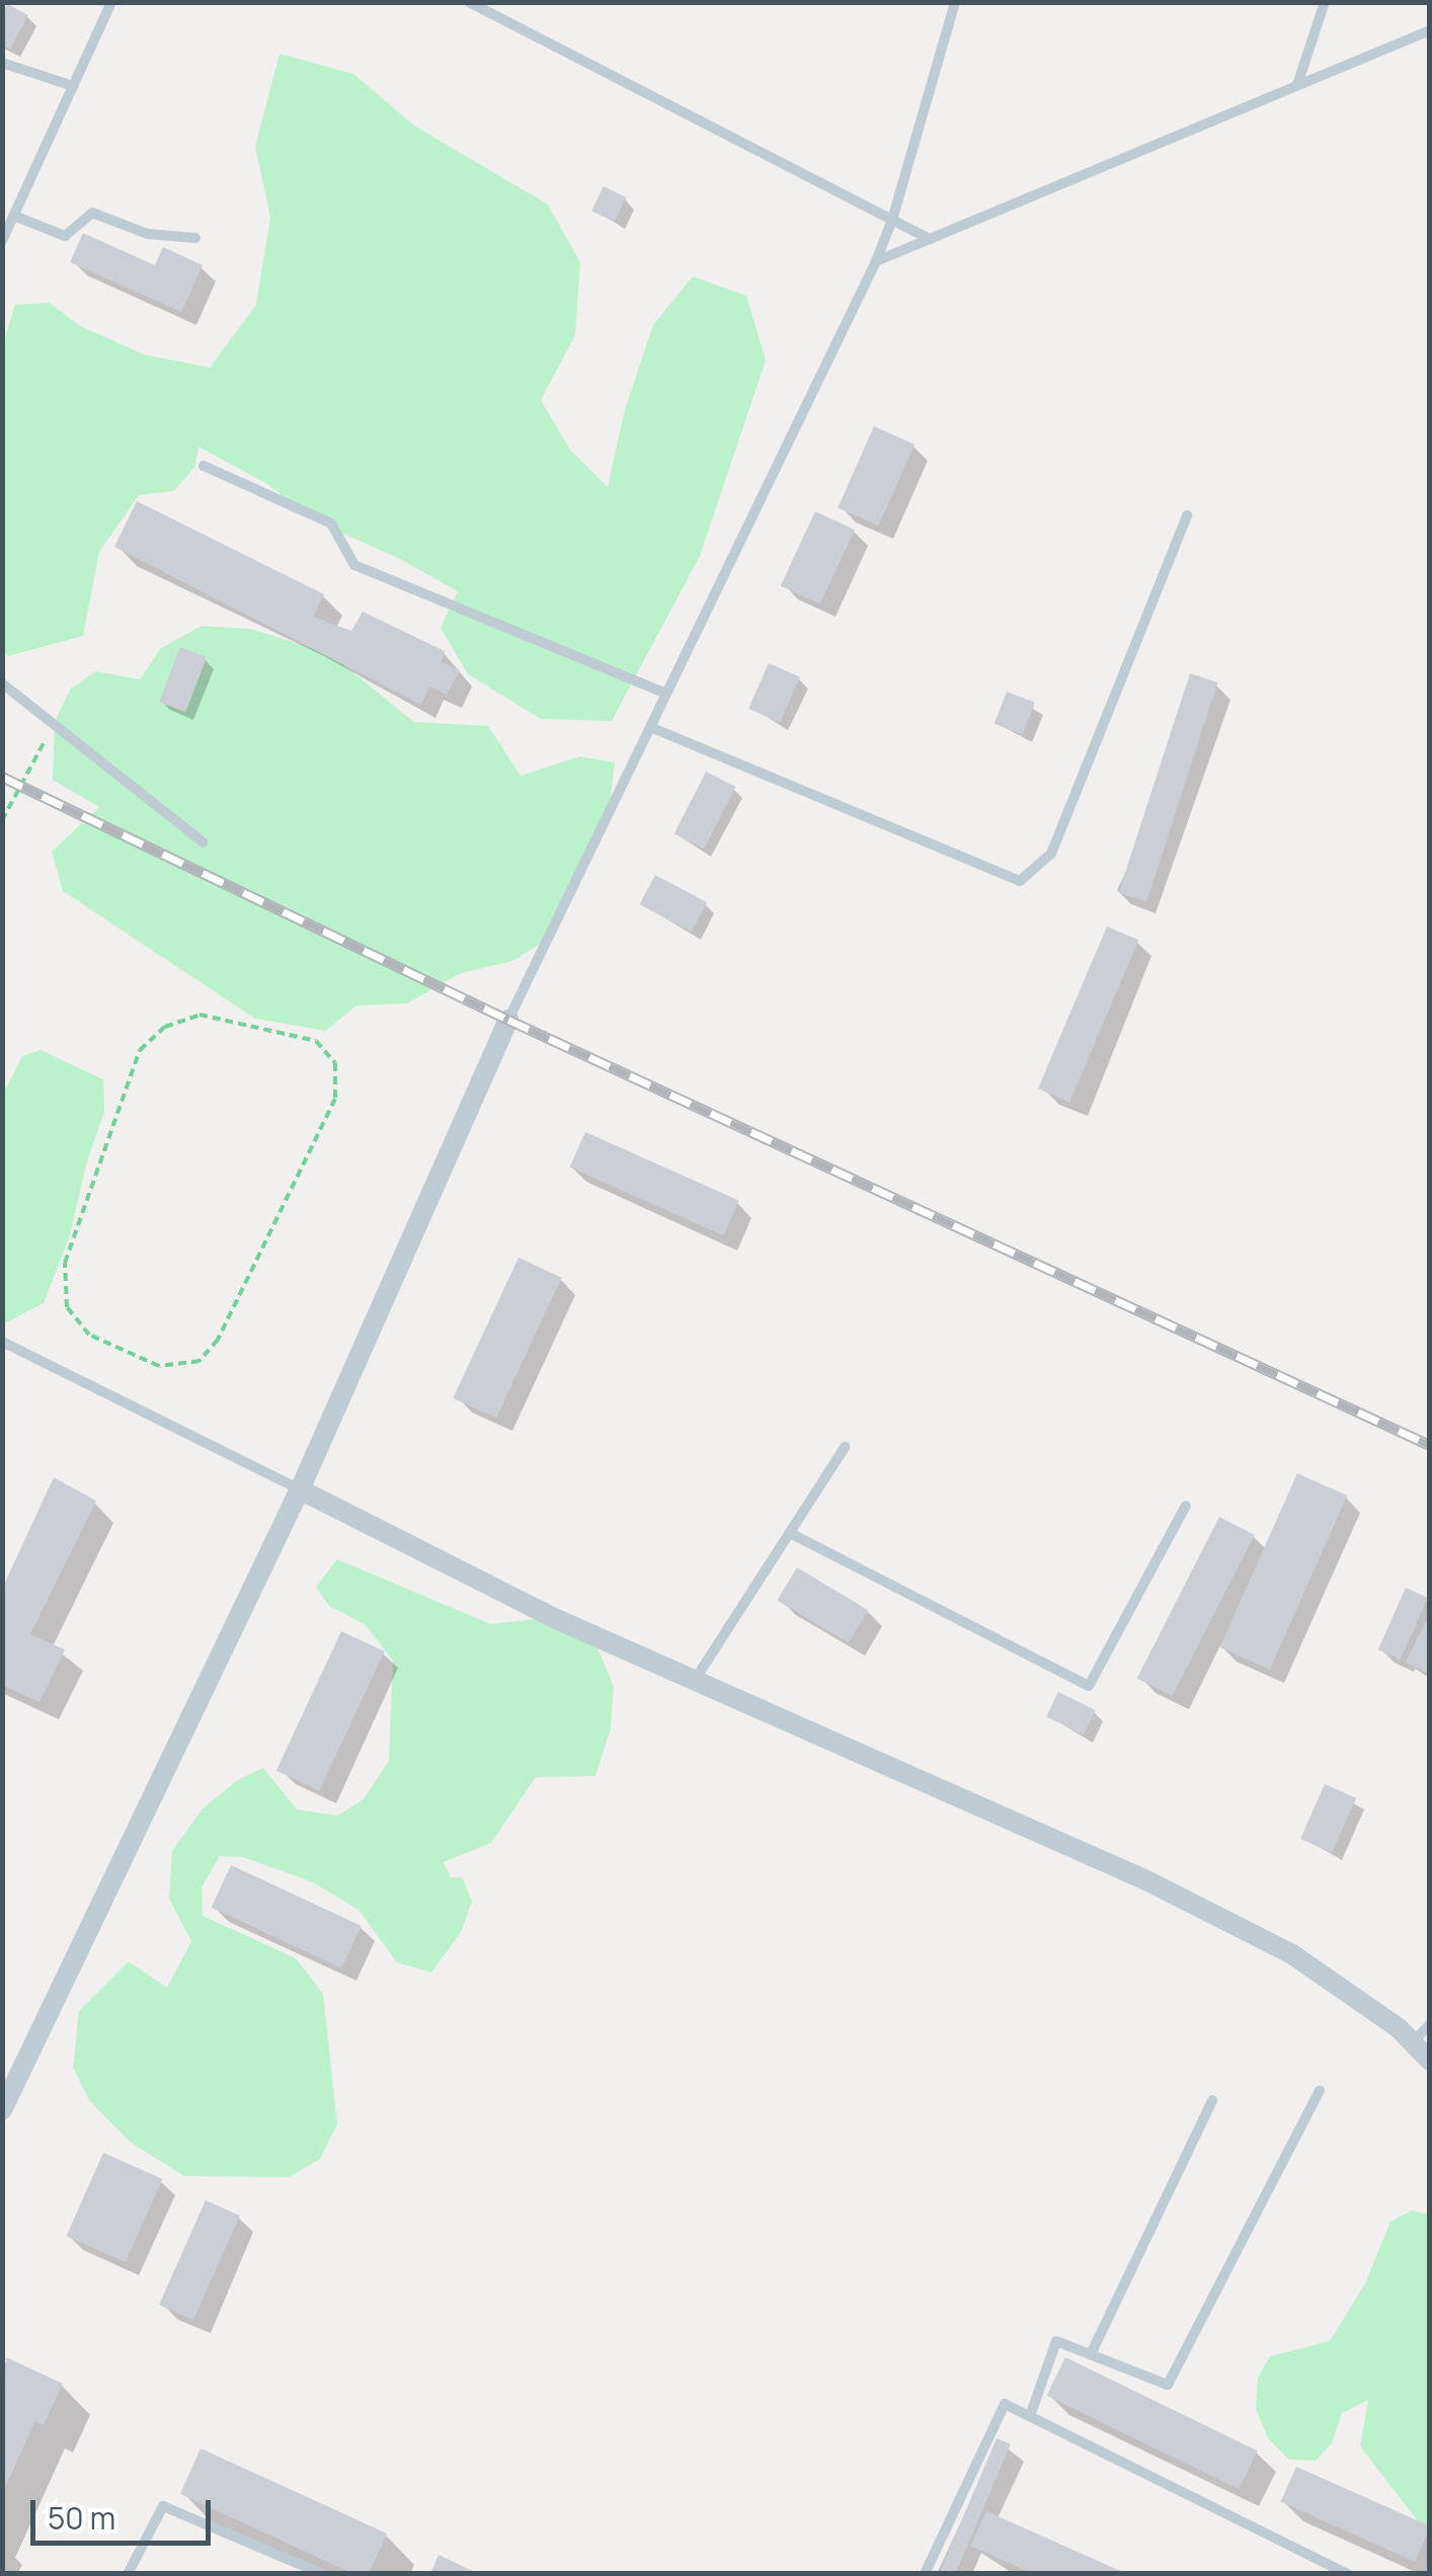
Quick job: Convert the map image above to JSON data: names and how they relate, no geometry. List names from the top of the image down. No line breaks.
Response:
{"scale_bar":"50 m"}
